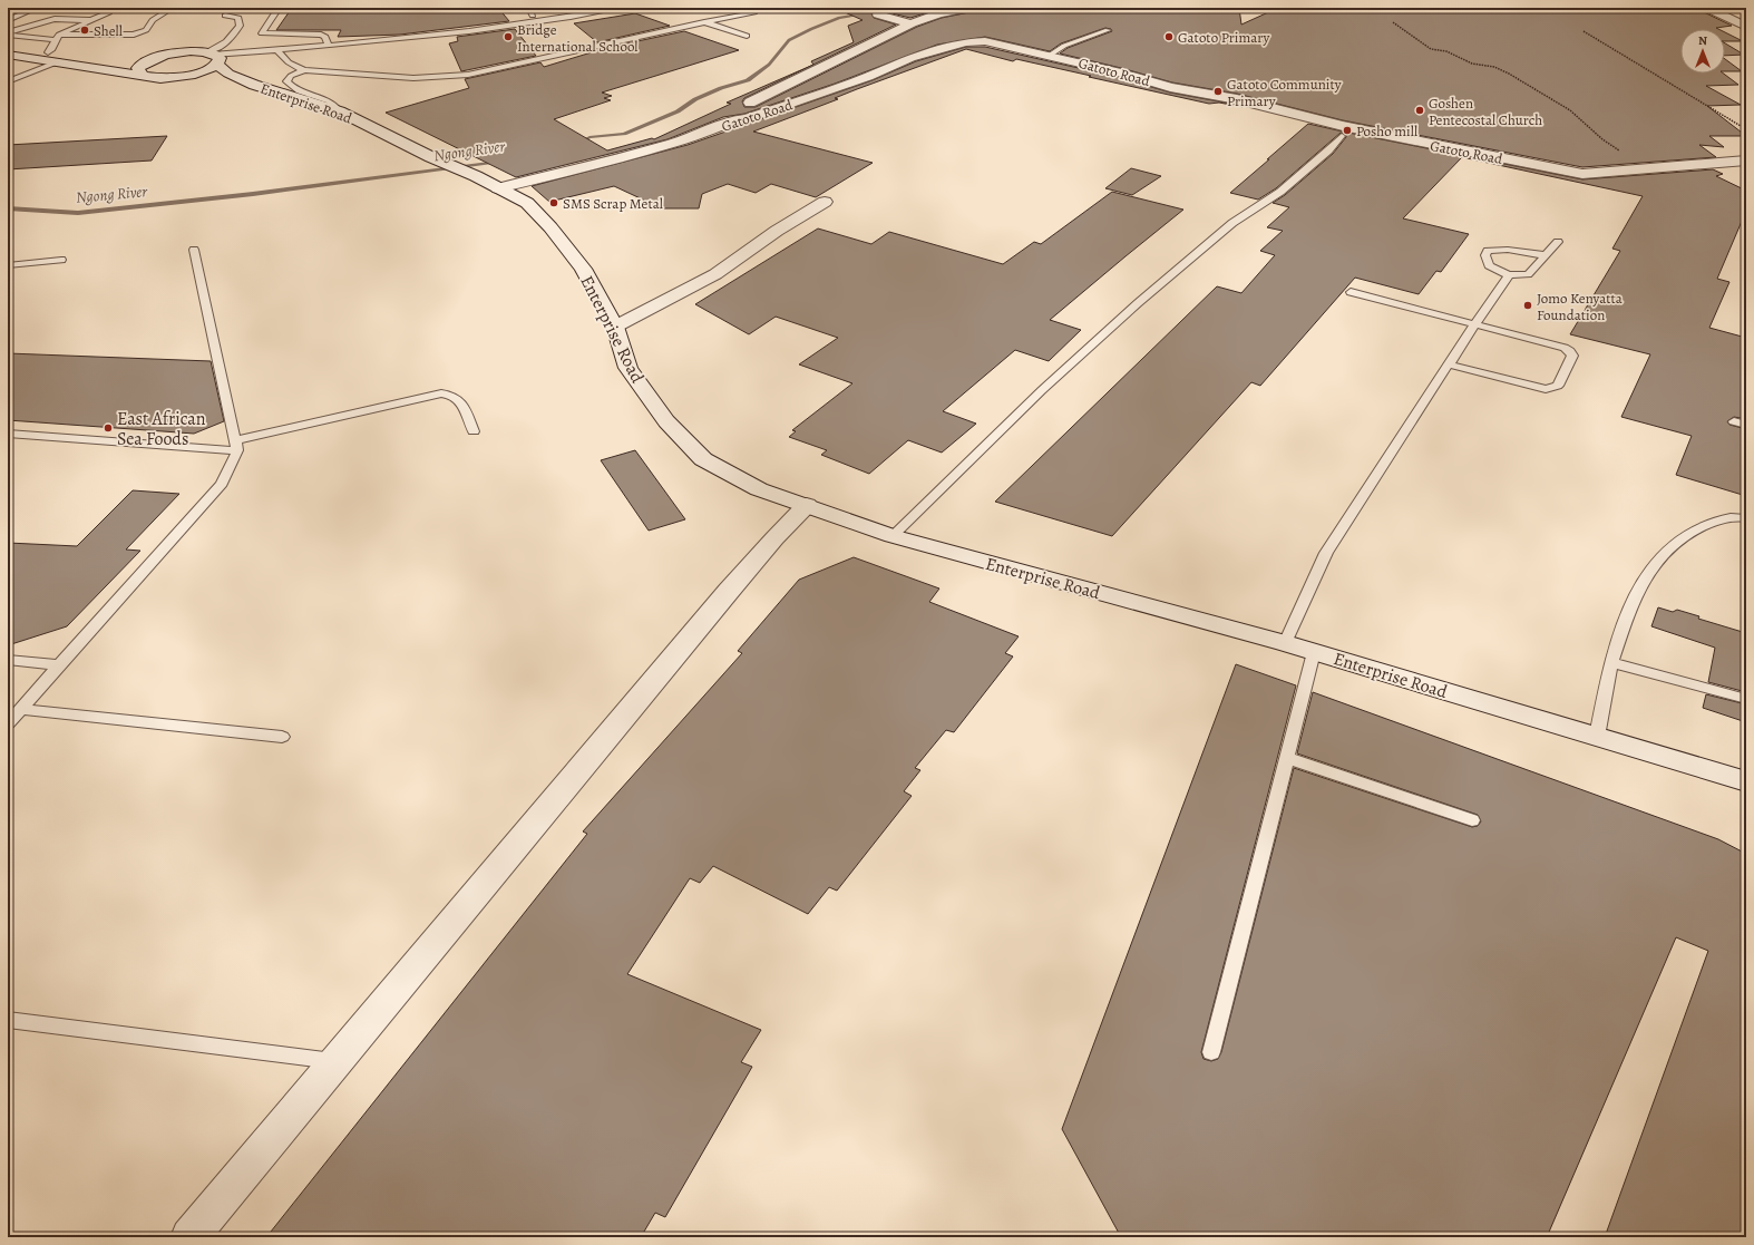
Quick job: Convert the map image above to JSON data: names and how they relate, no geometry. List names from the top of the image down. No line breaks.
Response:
{"streets":{"street":["Gatoto Road","Enterprise Road"]},"crossings":[["Gatoto Road","Enterprise Road"]],"water":["Ngong River"],"places":["Shell","Bridge International School","Gatoto Primary","Gatoto Community Primary","Goshen Pentecostal Church","Posho mill","SMS Scrap Metal","Jomo Kenyatta Foundation","East African Sea Foods"],"north":"top"}
